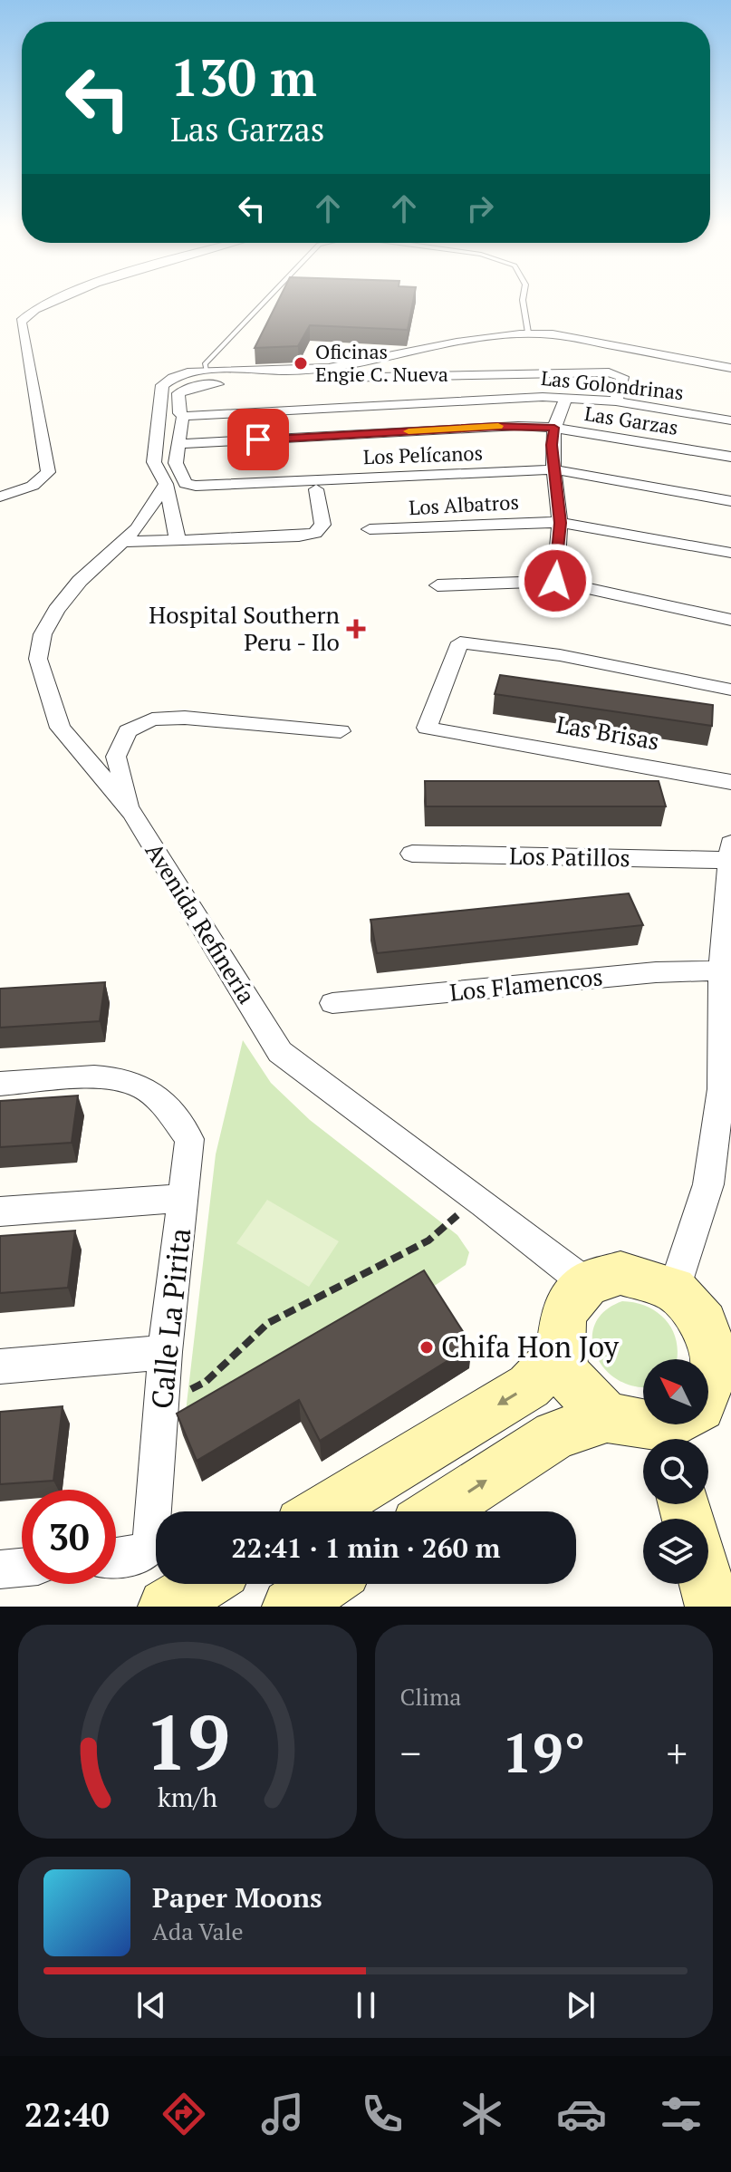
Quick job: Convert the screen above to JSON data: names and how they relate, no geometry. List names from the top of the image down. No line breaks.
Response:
{"streets":{"street":["Las Golondrinas","Las Garzas","Los Pelícanos","Los Albatros","Las Brisas","Los Patillos","Avenida Refinería","Los Flamencos","Calle La Pirita"]},"crossings":[["Las Golondrinas","Los Pelícanos"],["Las Garzas","Los Pelícanos"]],"places":{"other":["Oficinas Engie C. Nueva","Chifa Hon Joy"],"health":["Hospital Southern Peru - Ilo"]},"north":"top left","page":{"turn":["130 m","Las Garzas"],"limit":"30","trip":"22:41 · 1 min · 260 m","tile":"Clima","heat":["−","19°","+"],"song":["Paper Moons","Ada Vale"],"tabs":"22:40","gauge":["19","km/h"]}}
